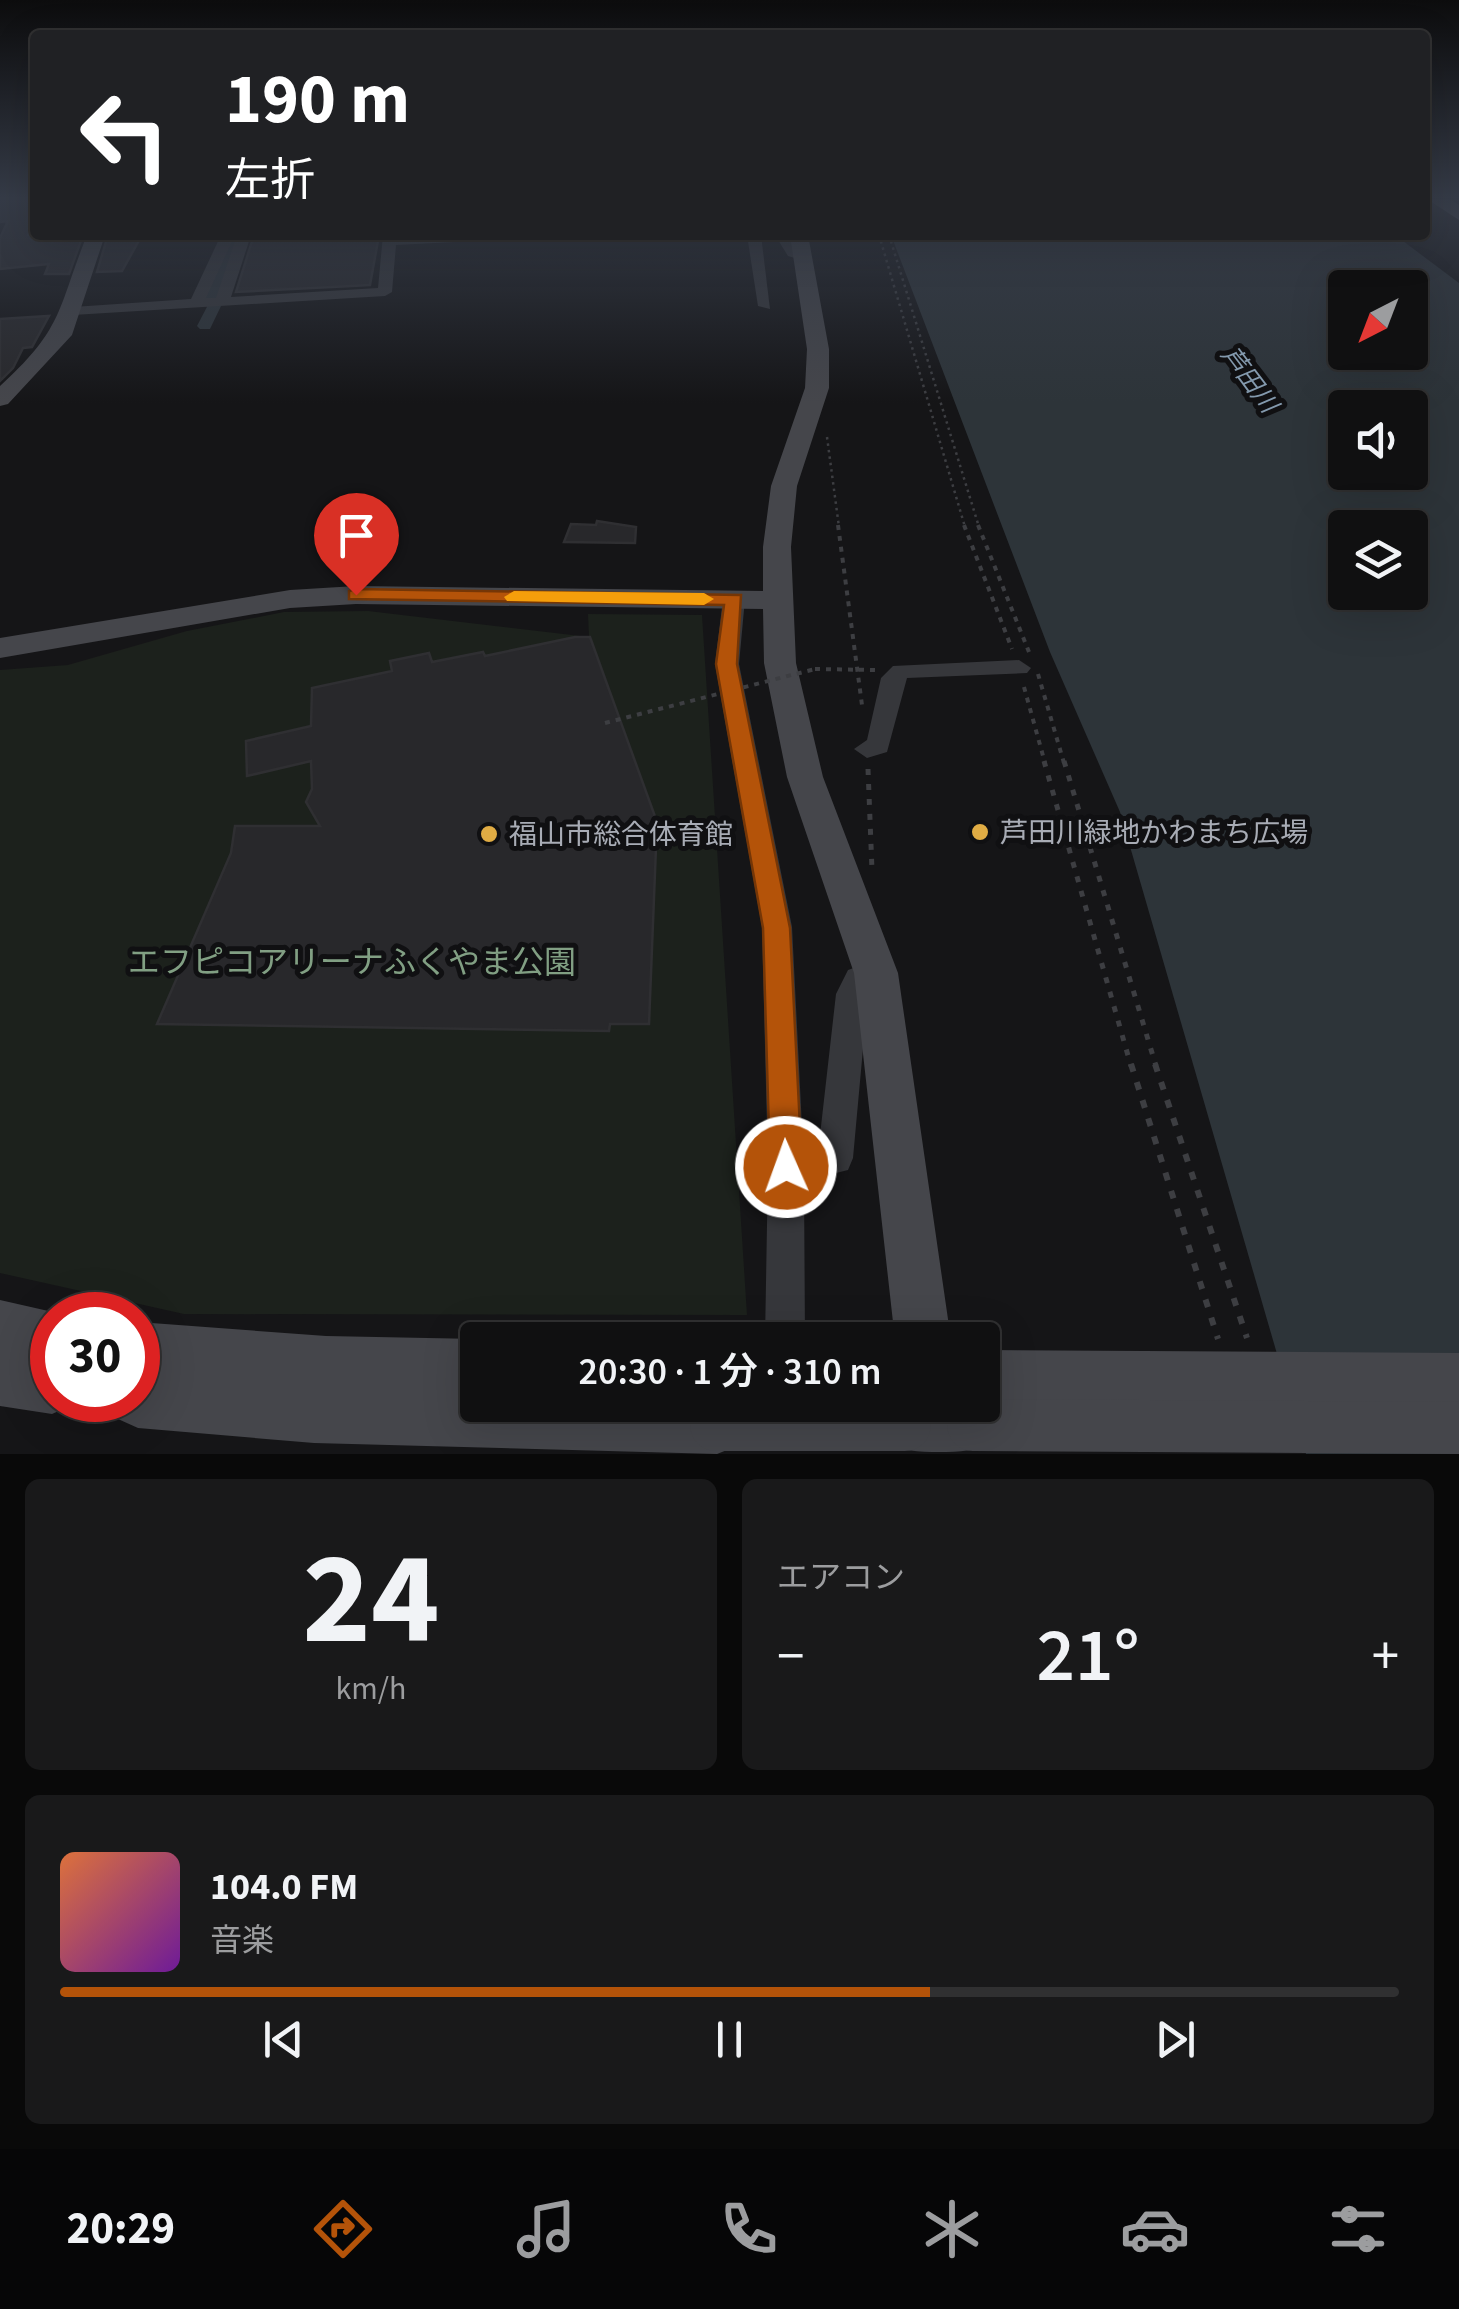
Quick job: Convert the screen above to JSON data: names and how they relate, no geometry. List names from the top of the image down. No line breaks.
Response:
{"water":["芦田川"],"parks":["エフピコアリーナふくやま公園"],"places":["芦田川緑地かわまち広場","福山市総合体育館"],"north":"bottom left","page":{"turn":["190 m","左折"],"limit":"30","trip":"20:30 · 1 分 · 310 m","tile":[["24","km/h"],"エアコン"],"heat":["−","21°","+"],"song":["104.0 FM","音楽"],"tabs":"20:29"}}
